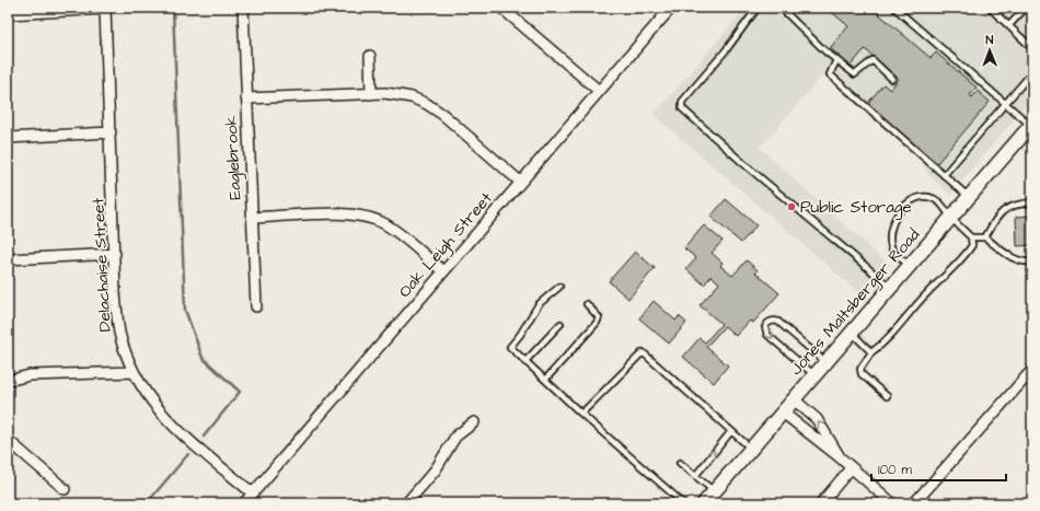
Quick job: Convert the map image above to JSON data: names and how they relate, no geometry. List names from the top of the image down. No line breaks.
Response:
{"streets":{"main road":["Jones Maltsberger Road"],"street":["Eaglebrook","Oak Leigh Street","Delachaise Street"]},"crossings":[["Oak Leigh Street","Delachaise Street"]],"places":["Public Storage"],"scale_bar":"100 m","north":"top"}
